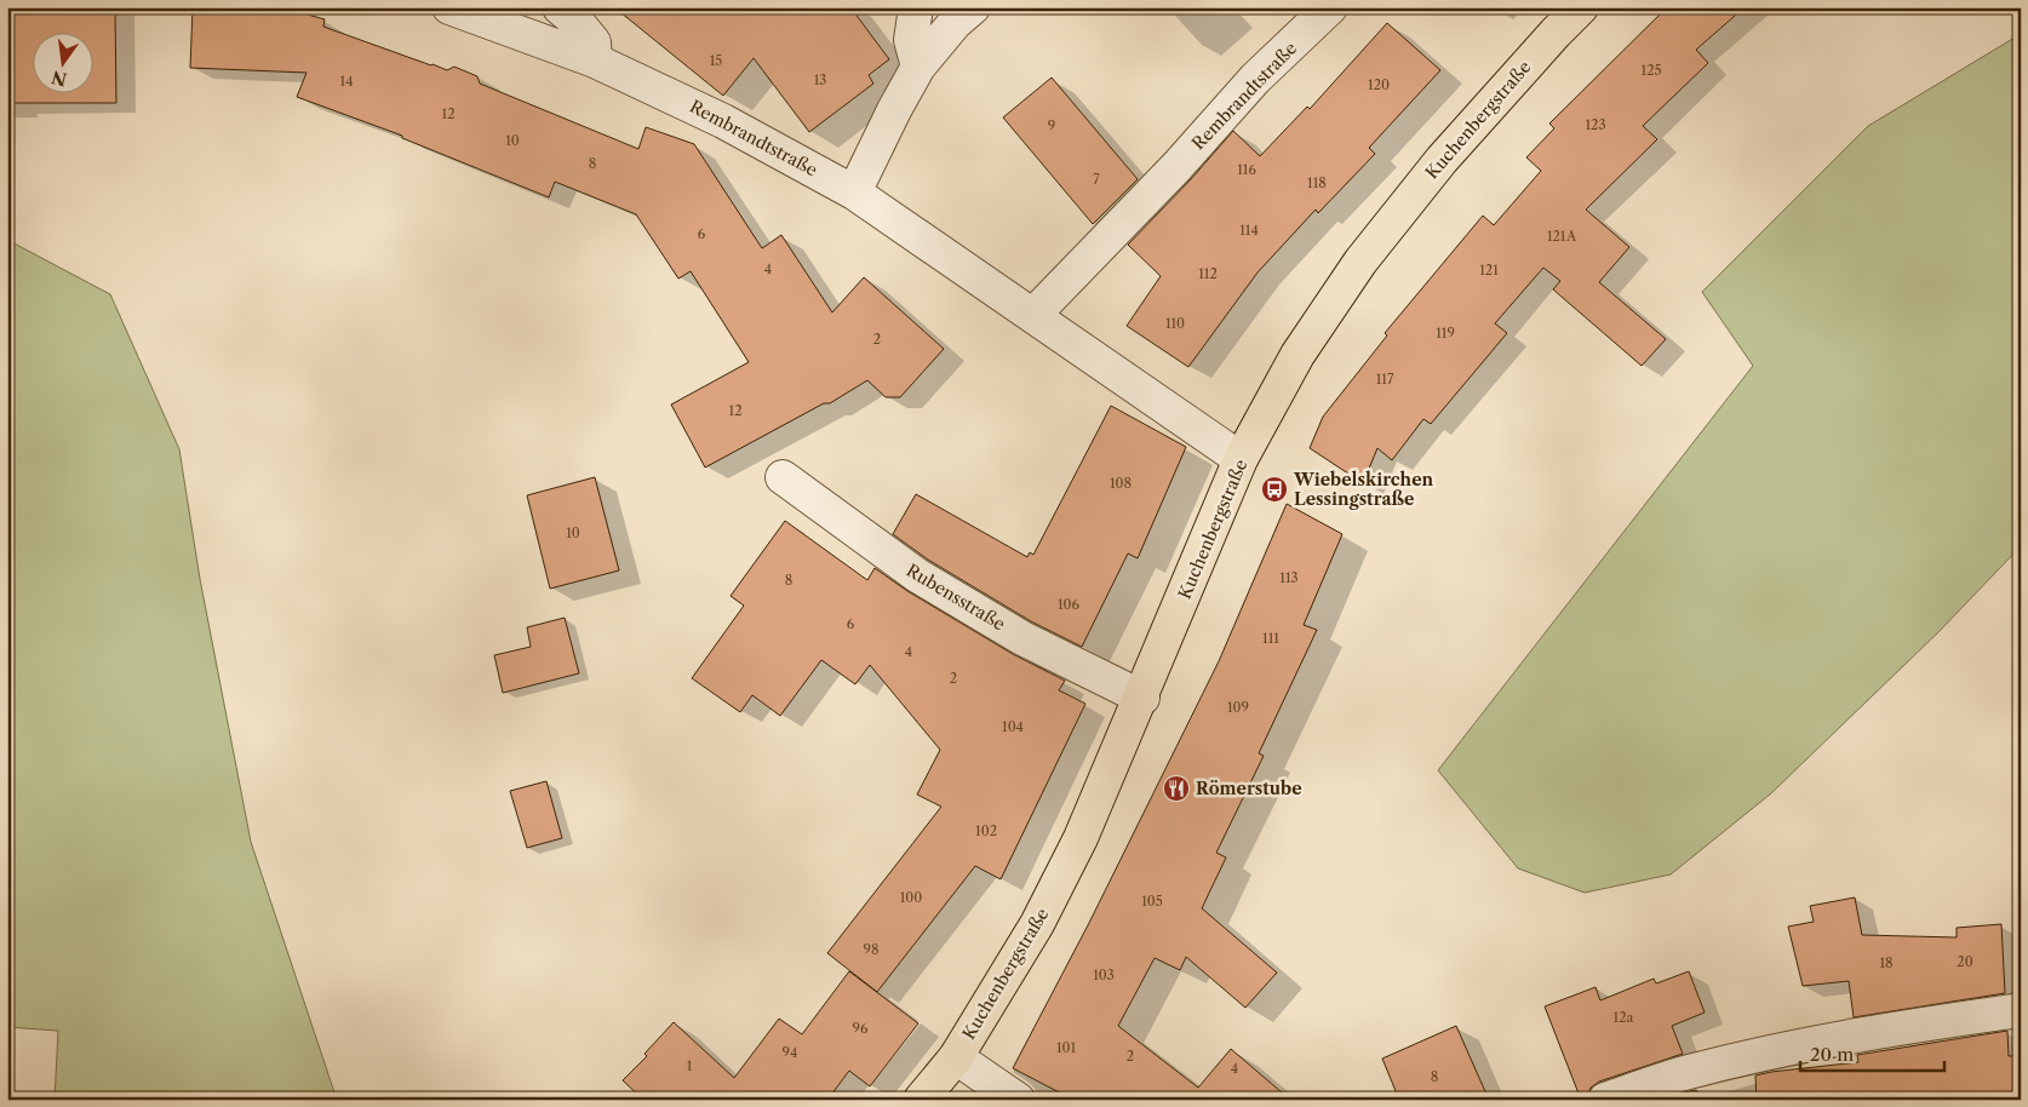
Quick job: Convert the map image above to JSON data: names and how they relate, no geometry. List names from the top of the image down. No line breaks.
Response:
{"streets":{"main road":["Kuchenbergstraße"],"street":["Rembrandtstraße","Rubensstraße"]},"crossings":[["Rembrandtstraße","Kuchenbergstraße"],["Kuchenbergstraße","Rubensstraße"]],"places":{"bus stop":["Wiebelskirchen Lessingstraße"],"restaurant":["Römerstube"]},"house_numbers":["15","125","13","14","120","12","123","9","10","8","116","7","118","114","6","121A","4","121","112","110","119","2","117","12","108","10","113","8","106","6","111","4","2","109","104","102","100","105","98","20","18","103","12a","96","101","94","2","1","4","8"],"scale_bar":"20 m","north":"bottom"}
